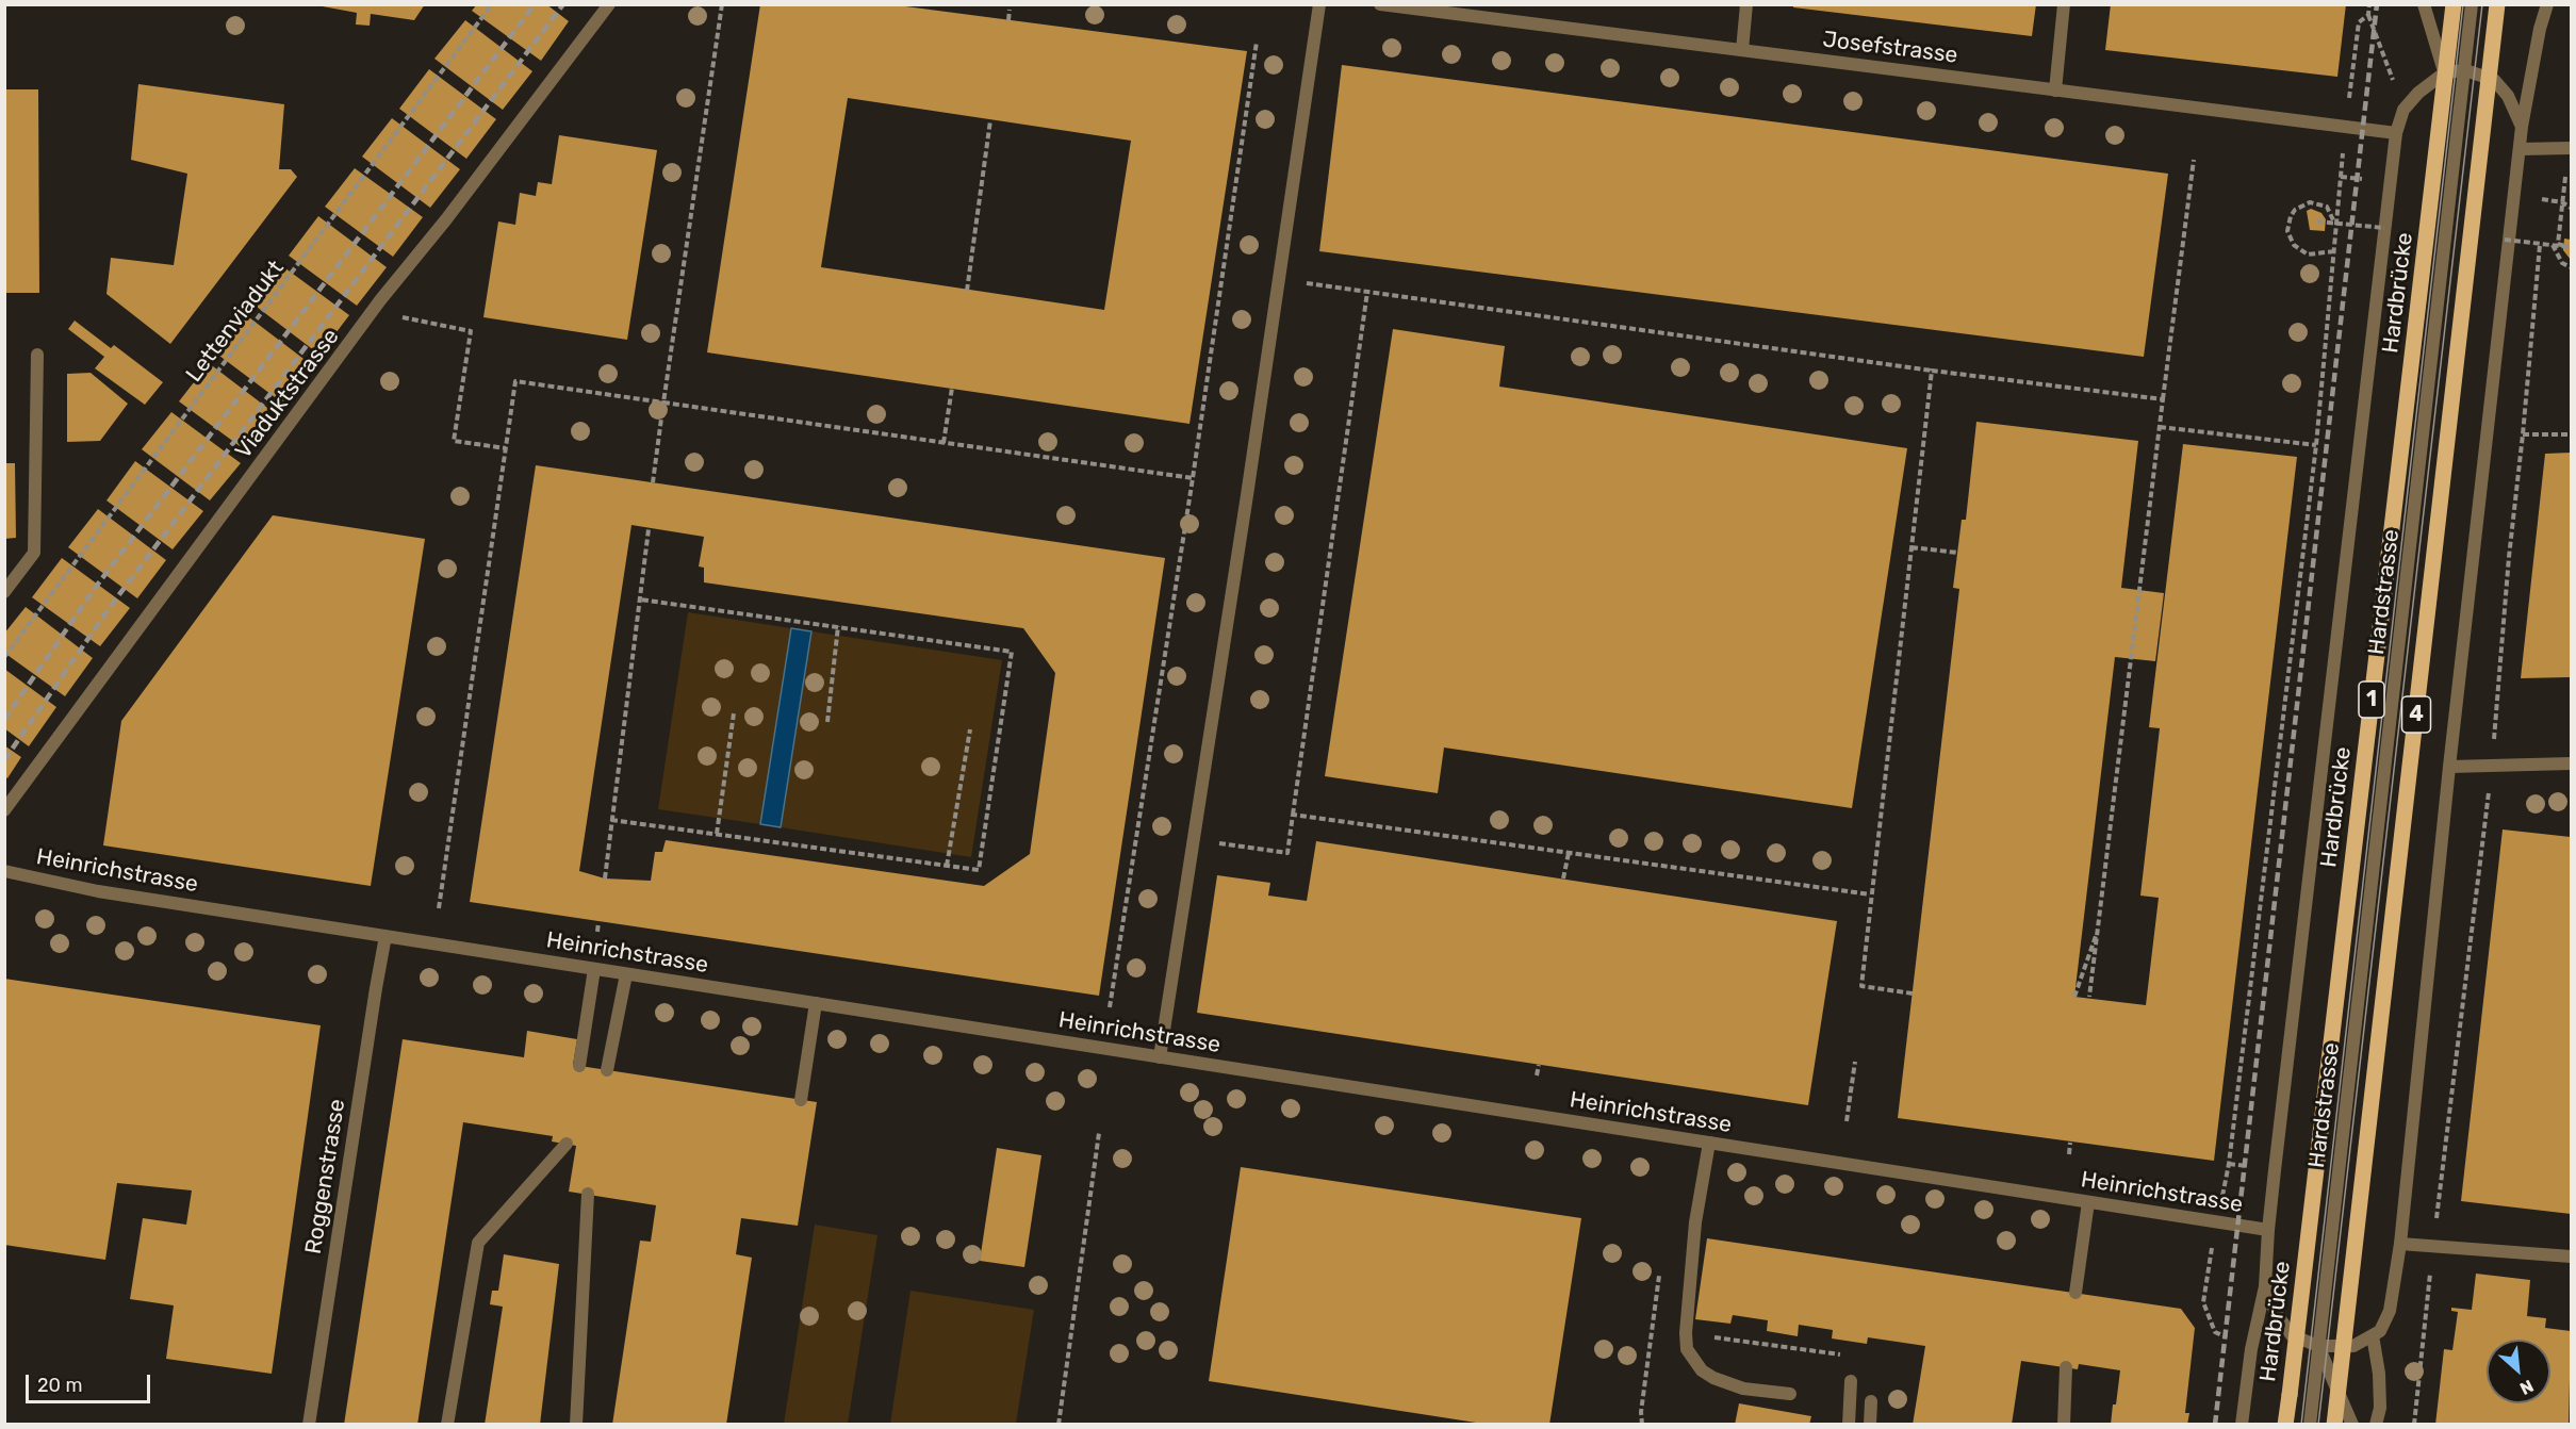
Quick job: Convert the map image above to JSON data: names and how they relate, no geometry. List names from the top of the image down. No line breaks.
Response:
{"streets":{"main road":["Hardbrücke","1","4"],"street":["Josefstrasse","Viaduktstrasse","Hardstrasse","Heinrichstrasse","Roggenstrasse"],"path":["Lettenviadukt"]},"crossings":[["Josefstrasse","Hardstrasse"],["Hardstrasse","Heinrichstrasse"],["Heinrichstrasse","Roggenstrasse"]],"scale_bar":"20 m","north":"bottom right"}
